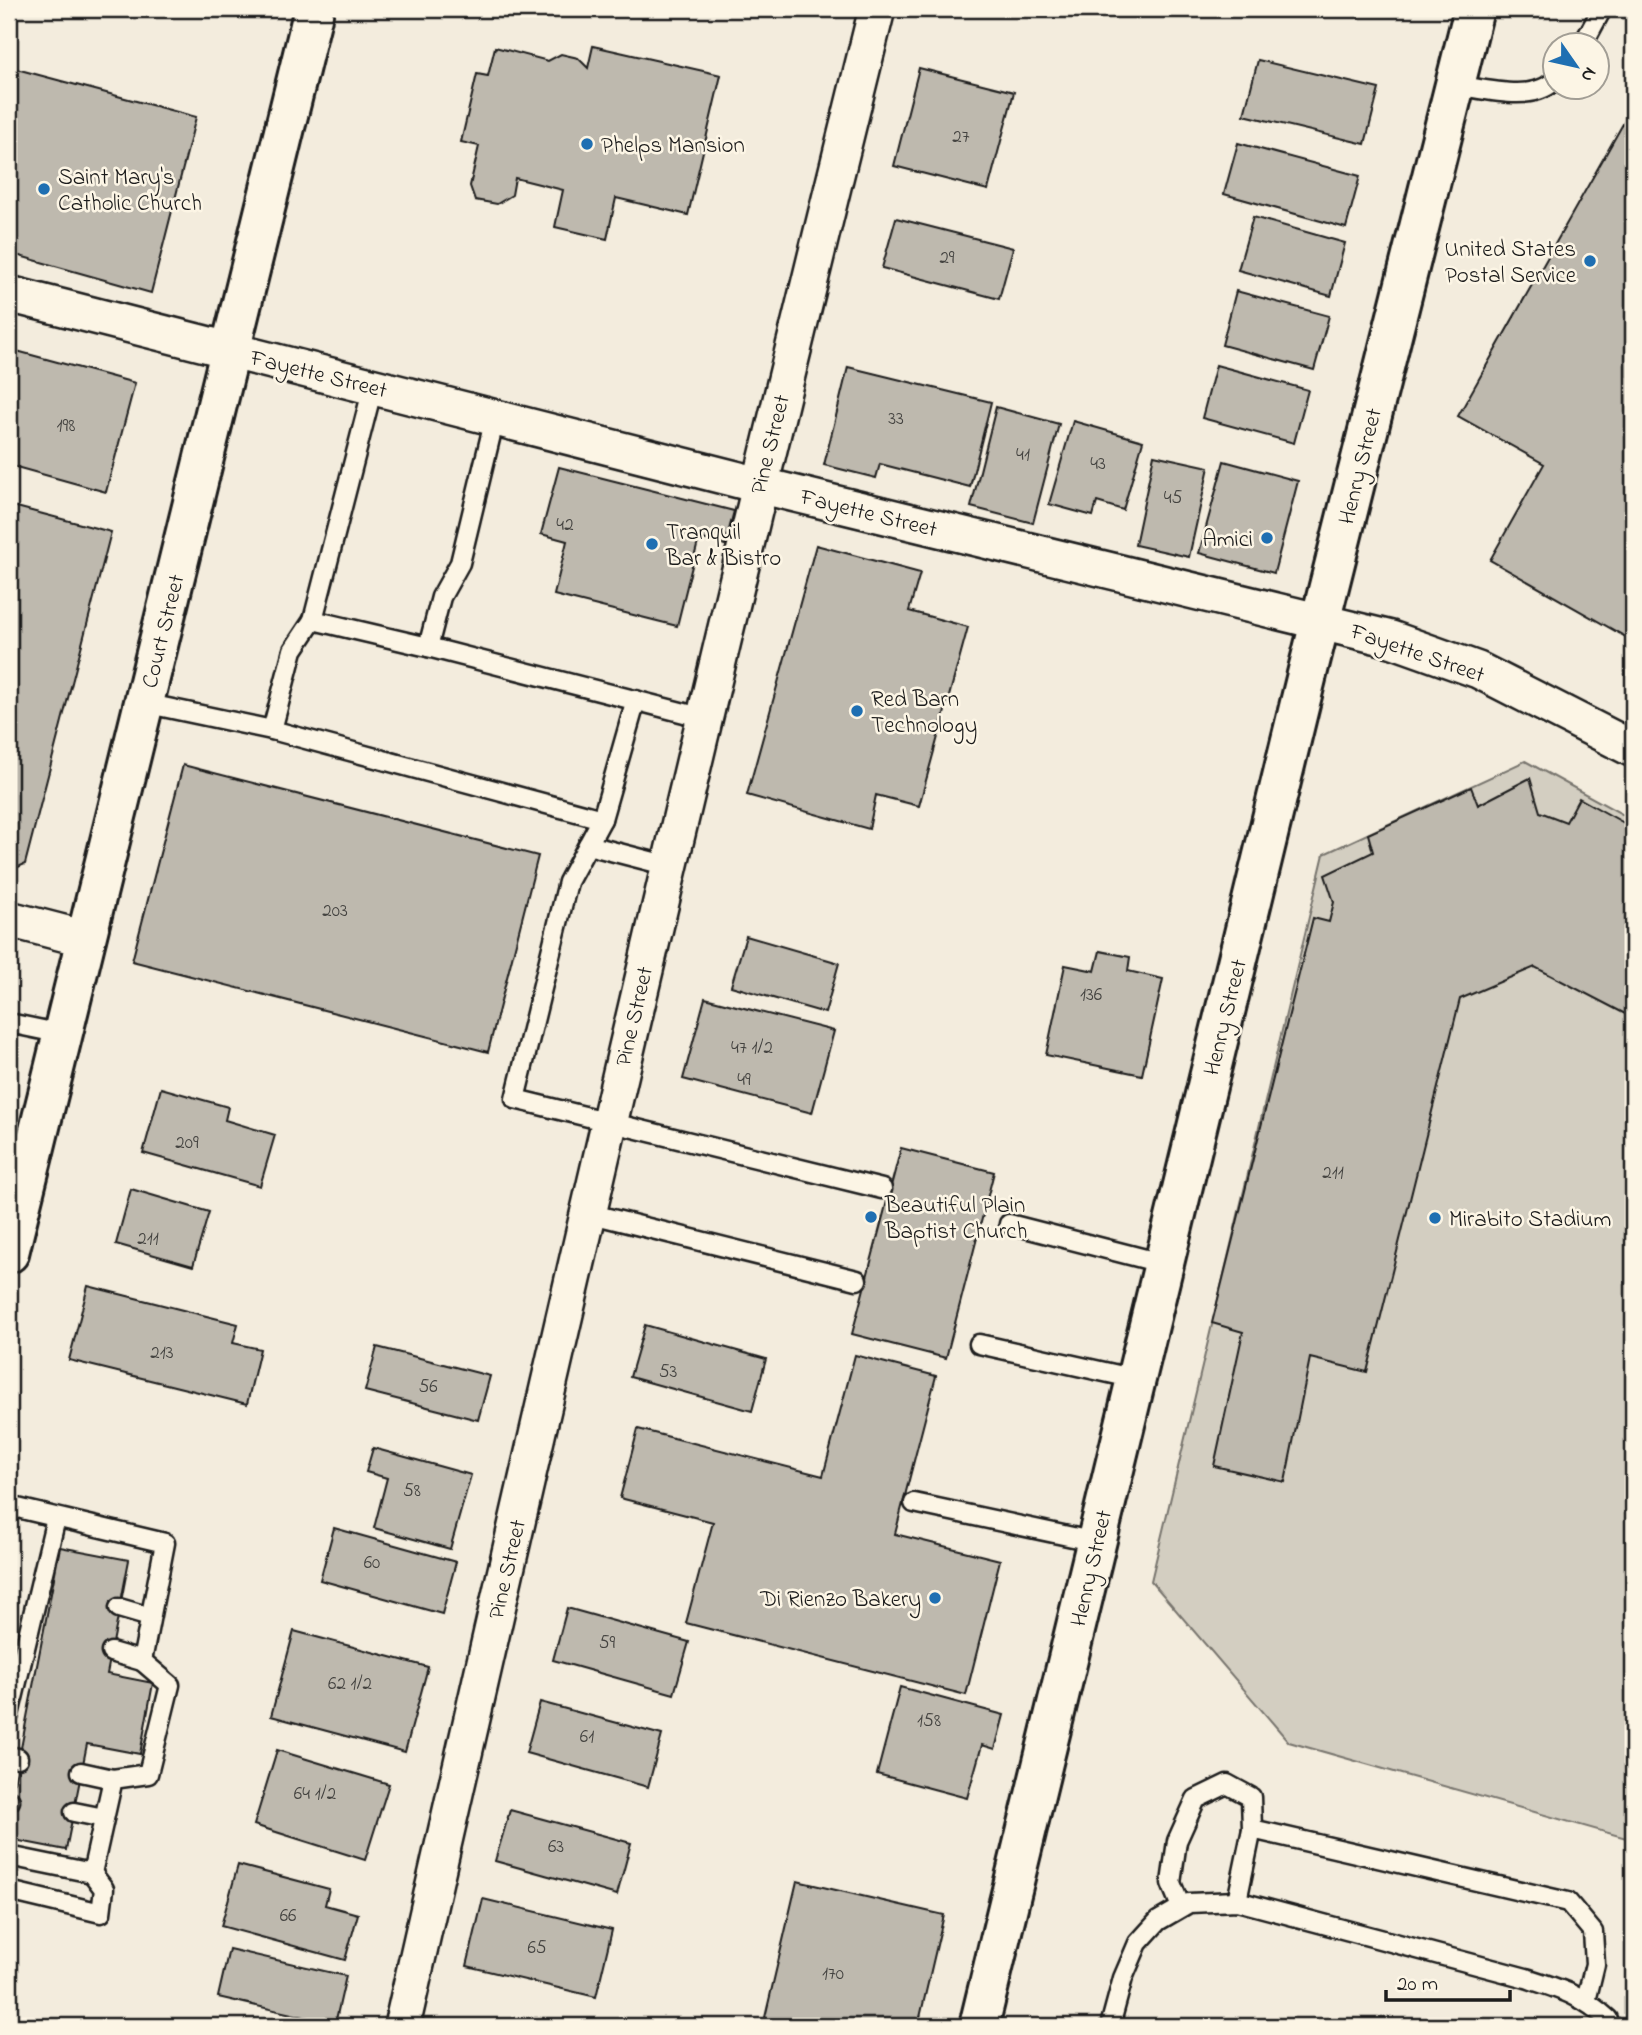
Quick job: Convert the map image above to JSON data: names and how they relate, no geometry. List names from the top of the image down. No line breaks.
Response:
{"streets":{"street":["Fayette Street","Pine Street","Henry Street","Court Street"]},"crossings":[["Fayette Street","Pine Street"],["Fayette Street","Henry Street"],["Fayette Street","Court Street"]],"places":["Phelps Mansion","Saint Mary's Catholic Church","United States Postal Service","Amici","Tranquil Bar & Bistro","Red Barn Technology","Beautiful Plain Baptist Church","Mirabito Stadium","Di Rienzo Bakery"],"house_numbers":["27","29","33","198","41","43","45","42","203","136","47 1/2","49","209","211","211","213","53","56","58","60","59","62 1/2","158","61","64 1/2","63","66","65","170"],"scale_bar":"20 m","north":"bottom right"}
